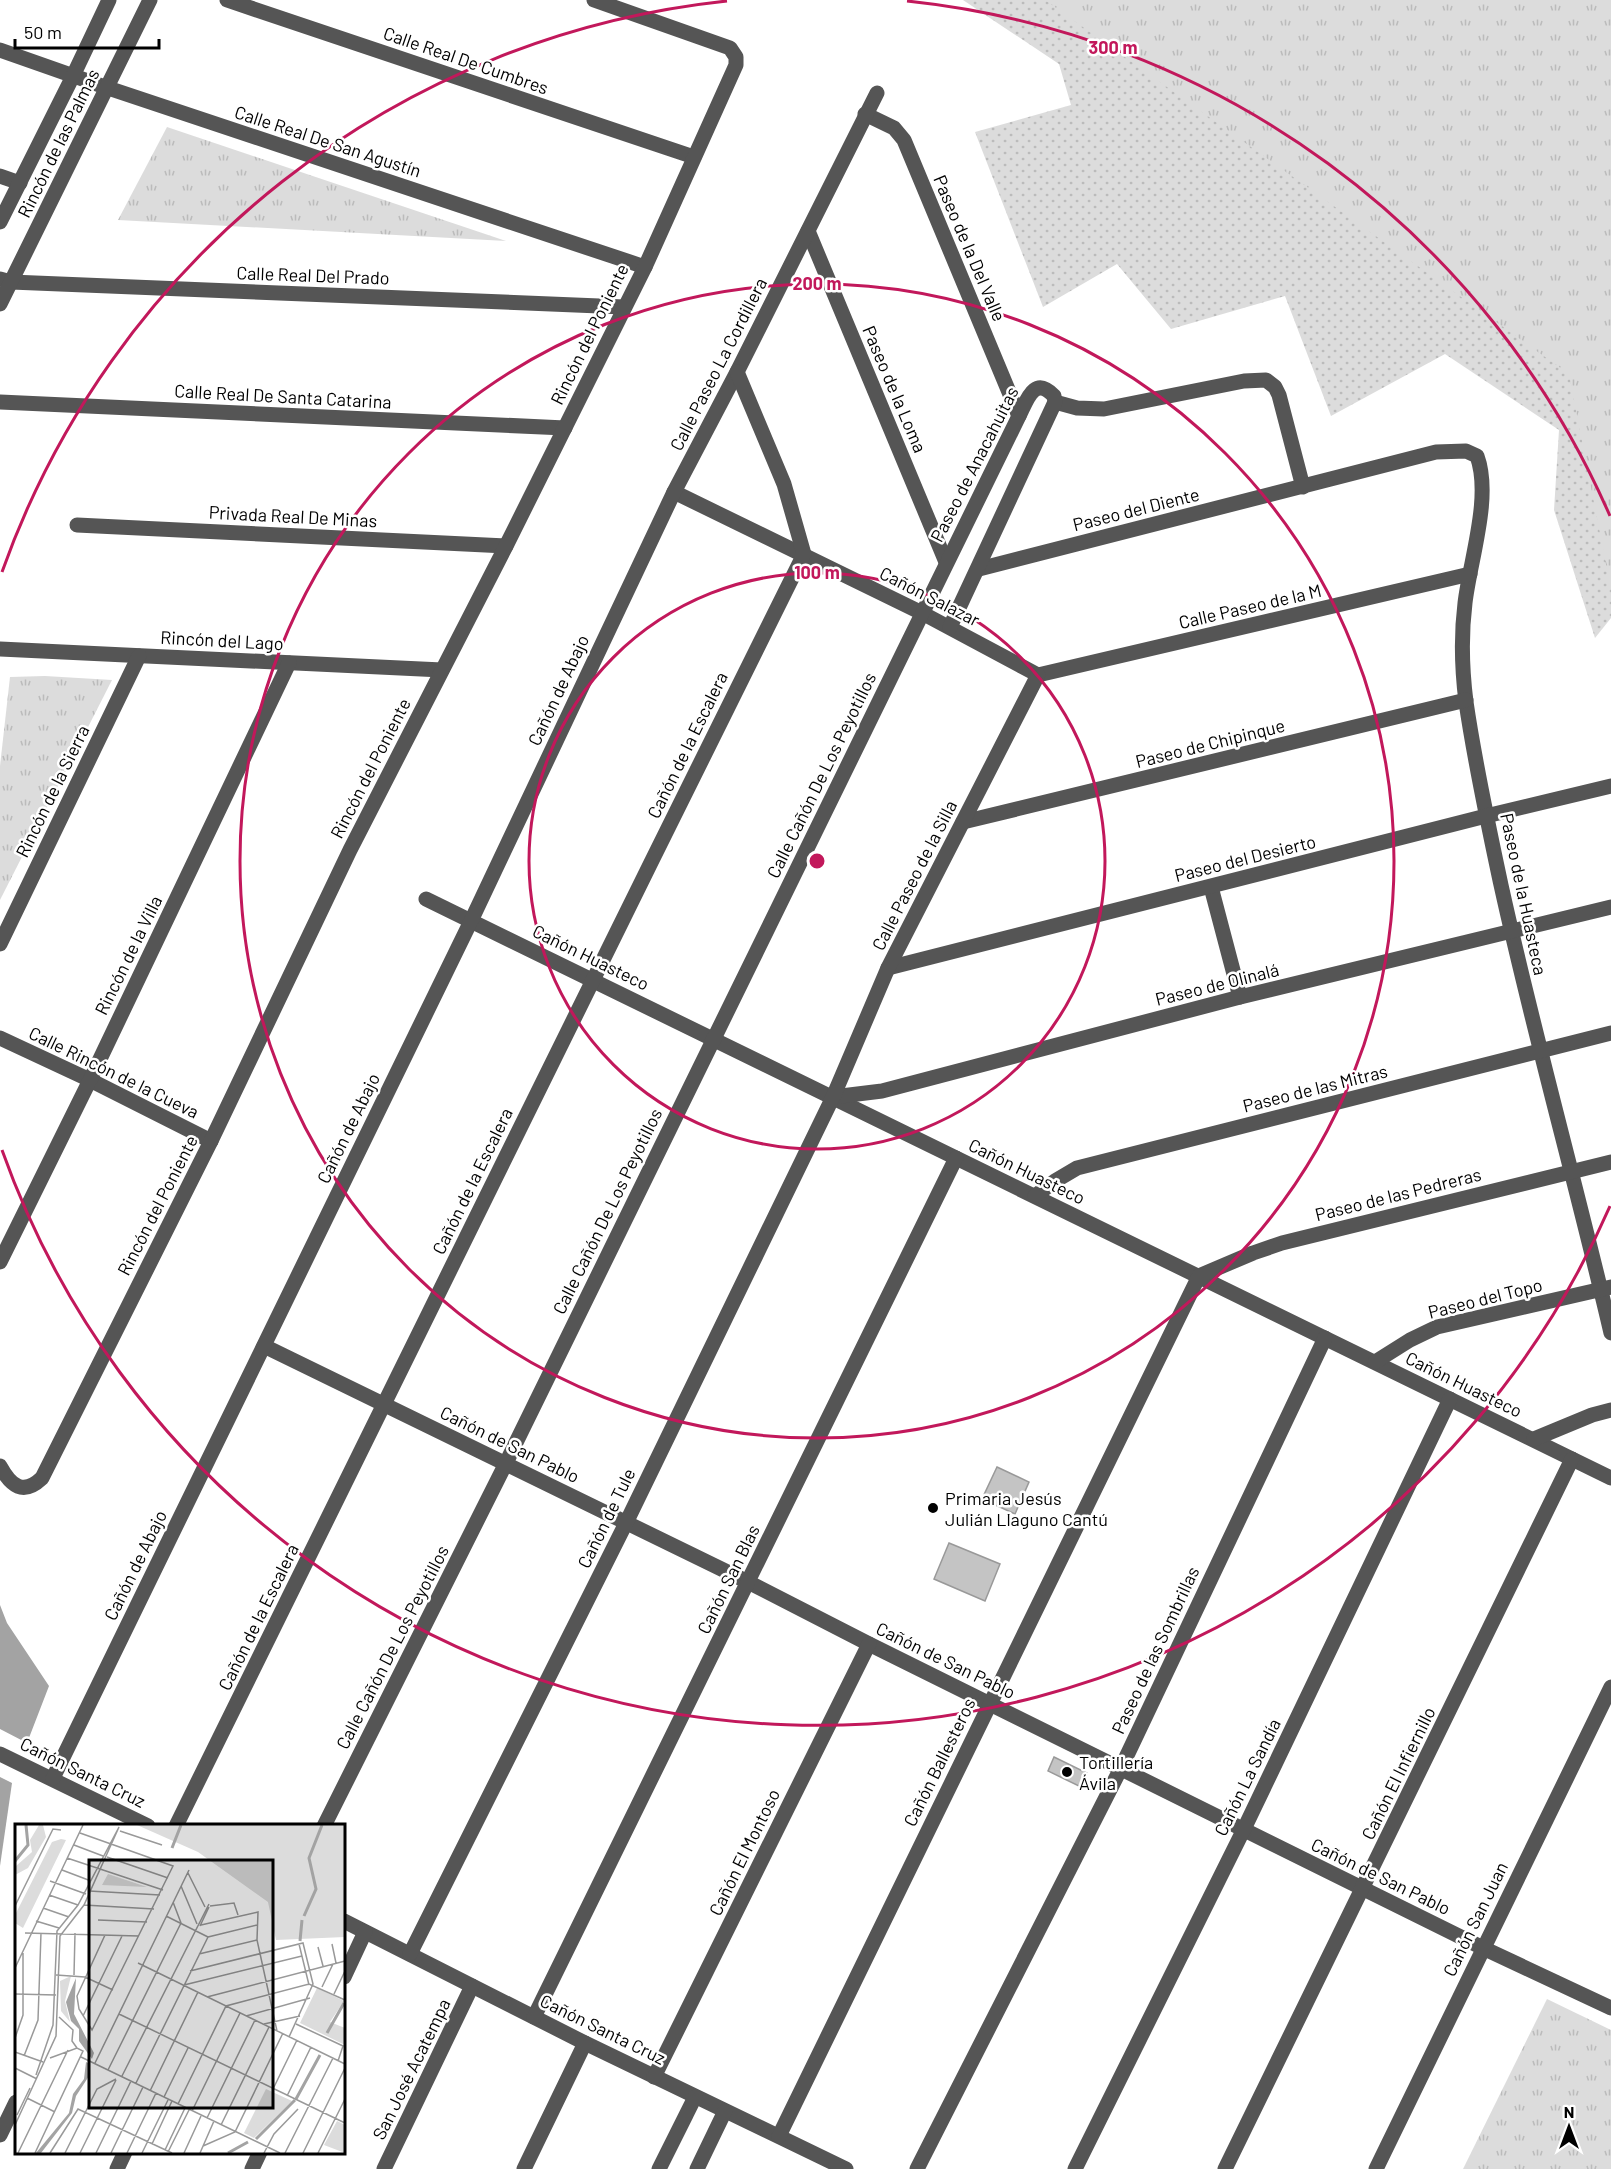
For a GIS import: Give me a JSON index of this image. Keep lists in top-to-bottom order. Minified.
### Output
{"streets":{"street":["Calle Real De Cumbres","Calle Real De San Agustín","Rincón de las Palmas","Paseo de la Del Valle","Calle Real Del Prado","Rincón del Poniente","Calle Paseo La Cordillera","Paseo de la Loma","Calle Real De Santa Catarina","Paseo de Anacahuitas","Paseo del Diente","Privada Real De Minas","Cañón Salazar","Calle Paseo de la M","Rincón del Lago","Cañón de Abajo","Paseo de Chipinque","Cañón de la Escalera","Calle Cañón De Los Peyotillos","Rincón de la Sierra","Paseo del Desierto","Calle Paseo de la Silla","Paseo de la Huasteca","Rincón de la Villa","Cañón Huasteco","Paseo de Olinalá","Calle Rincón de la Cueva","Paseo de las Mitras","Paseo de las Pedreras","Paseo del Topo","Cañón de San Pablo","Cañón de Tule","Cañón San Blas","Paseo de las Sombrillas","Cañón Ballesteros","Cañón Santa Cruz","Cañón El Infiernillo","Cañón La Sandía","Cañón El Montoso","Cañón San Juan","San José Acatempa"]},"crossings":[["Calle Real De Cumbres","Rincón del Poniente"],["Calle Real De San Agustín","Rincón de las Palmas"],["Calle Real De San Agustín","Rincón del Poniente"],["Rincón de las Palmas","Calle Real Del Prado"],["Paseo de la Del Valle","Calle Paseo La Cordillera"],["Paseo de la Del Valle","Paseo de Anacahuitas"],["Calle Real Del Prado","Rincón del Poniente"],["Rincón del Poniente","Calle Real De Santa Catarina"],["Rincón del Poniente","Privada Real De Minas"],["Rincón del Poniente","Rincón del Lago"],["Rincón del Poniente","Calle Rincón de la Cueva"],["Calle Paseo La Cordillera","Paseo de la Loma"],["Calle Paseo La Cordillera","Cañón Salazar"],["Calle Paseo La Cordillera","Cañón de Abajo"],["Paseo de la Loma","Paseo de Anacahuitas"],["Paseo de Anacahuitas","Cañón Salazar"],["Paseo de Anacahuitas","Calle Cañón De Los Peyotillos"],["Paseo del Diente","Paseo de la Huasteca"],["Cañón Salazar","Calle Paseo de la M"],["Cañón Salazar","Cañón de Abajo"],["Cañón Salazar","Cañón de la Escalera"],["Cañón Salazar","Calle Cañón De Los Peyotillos"],["Cañón Salazar","Calle Paseo de la Silla"],["Calle Paseo de la M","Calle Paseo de la Silla"],["Calle Paseo de la M","Paseo de la Huasteca"],["Rincón del Lago","Rincón de la Sierra"],["Rincón del Lago","Rincón de la Villa"],["Cañón de Abajo","Cañón Huasteco"],["Cañón de Abajo","Cañón de San Pablo"],["Cañón de Abajo","Cañón Santa Cruz"],["Paseo de Chipinque","Calle Paseo de la Silla"],["Paseo de Chipinque","Paseo de la Huasteca"],["Cañón de la Escalera","Cañón Huasteco"],["Cañón de la Escalera","Cañón de San Pablo"],["Calle Cañón De Los Peyotillos","Cañón Huasteco"],["Calle Cañón De Los Peyotillos","Cañón de San Pablo"],["Paseo del Desierto","Calle Paseo de la Silla"],["Paseo del Desierto","Paseo de la Huasteca"],["Calle Paseo de la Silla","Cañón Huasteco"],["Calle Paseo de la Silla","Paseo de Olinalá"],["Calle Paseo de la Silla","Cañón de Tule"],["Paseo de la Huasteca","Paseo de Olinalá"],["Paseo de la Huasteca","Paseo de las Mitras"],["Paseo de la Huasteca","Paseo de las Pedreras"],["Paseo de la Huasteca","Paseo del Topo"],["Rincón de la Villa","Calle Rincón de la Cueva"],["Cañón Huasteco","Paseo de Olinalá"],["Cañón Huasteco","Paseo de las Mitras"],["Cañón Huasteco","Paseo de las Pedreras"],["Cañón Huasteco","Paseo del Topo"],["Cañón Huasteco","Cañón de Tule"],["Cañón Huasteco","Cañón San Blas"],["Cañón Huasteco","Paseo de las Sombrillas"],["Cañón Huasteco","Cañón Ballesteros"],["Cañón Huasteco","Cañón El Infiernillo"],["Cañón Huasteco","Cañón La Sandía"],["Paseo de Olinalá","Cañón de Tule"],["Paseo de las Pedreras","Cañón Ballesteros"],["Cañón de San Pablo","Cañón de Tule"],["Cañón de San Pablo","Cañón San Blas"],["Cañón de San Pablo","Paseo de las Sombrillas"],["Cañón de San Pablo","Cañón Ballesteros"],["Cañón de San Pablo","Cañón El Infiernillo"],["Cañón de San Pablo","Cañón La Sandía"],["Cañón de San Pablo","Cañón El Montoso"],["Cañón de San Pablo","Cañón San Juan"],["Cañón de Tule","Cañón Santa Cruz"],["Cañón San Blas","Cañón Santa Cruz"],["Cañón Ballesteros","Cañón Santa Cruz"],["Cañón Santa Cruz","Cañón El Montoso"],["Cañón Santa Cruz","San José Acatempa"]],"places":["Primaria Jesús Julián Llaguno Cantú","Tortillería Ávila"],"scale_bar":"50 m","north":"top","rings":["300 m","200 m","100 m"]}
